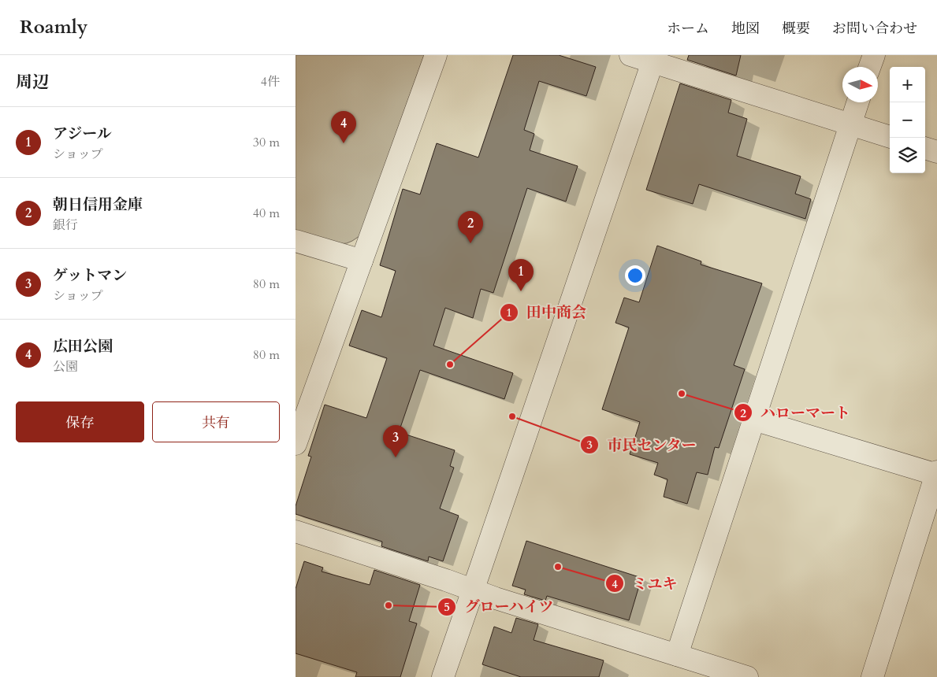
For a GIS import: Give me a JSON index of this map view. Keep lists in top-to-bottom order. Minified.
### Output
{"places":["田中商会","ハローマート","市民センター","ミユキ","グローハイツ"],"north":"right","page":{"header":"Roamly","nav":["ホーム","地図","概要","お問い合わせ"],"heading":["周辺","4件"],"map_buttons":["+","−"],"list":[{"mark":"1","name":"アジール","note":"ショップ","value":"30 m"},{"mark":"2","name":"朝日信用金庫","note":"銀行","value":"40 m"},{"mark":"3","name":"ゲットマン","note":"ショップ","value":"80 m"},{"mark":"4","name":"広田公園","note":"公園","value":"80 m"}],"pins":["4","2","1","3"],"buttons":["保存","共有"]}}
